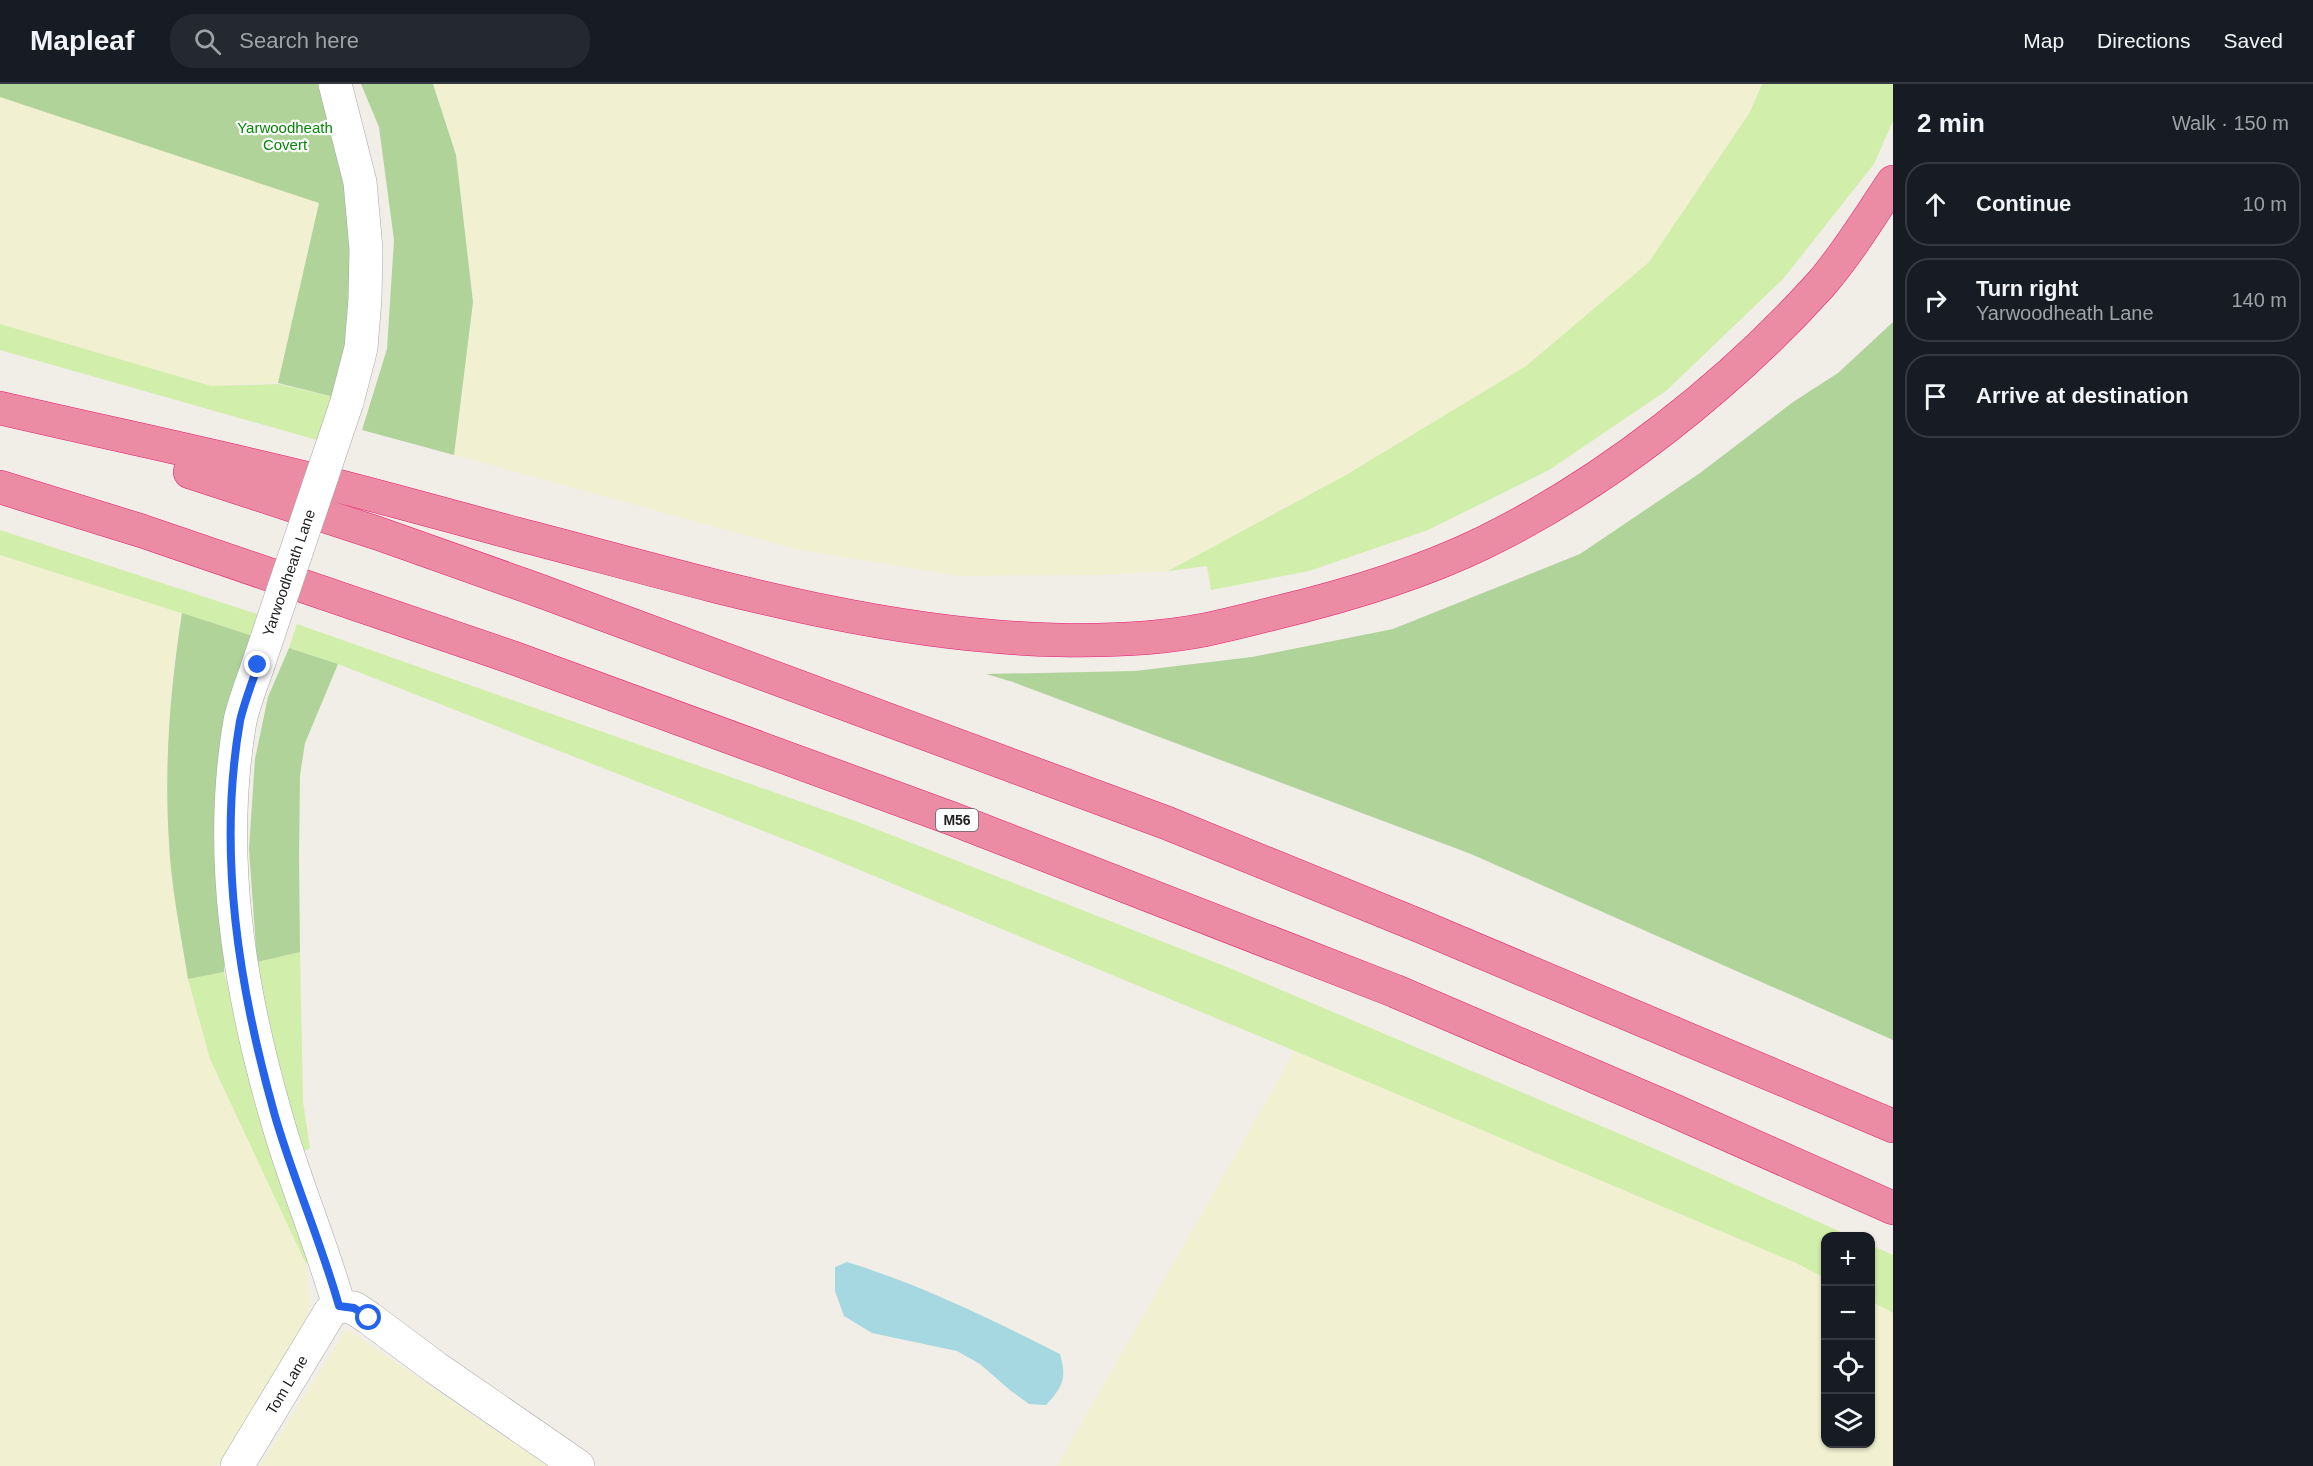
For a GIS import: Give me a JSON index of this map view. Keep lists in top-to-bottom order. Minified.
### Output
{"streets":{"highway":["M56"],"street":["Yarwoodheath Lane","Tom Lane"]},"crossings":[["Yarwoodheath Lane","Tom Lane"]],"parks":["Yarwoodheath Covert"],"page":{"header":"Mapleaf","search":"Search here","nav":["Map","Directions","Saved"],"heading":["2 min","Walk · 150 m"],"list":[["Continue","10 m"],["Turn right","Yarwoodheath Lane","140 m"],"Arrive at destination"],"map_buttons":["+","−"]}}
